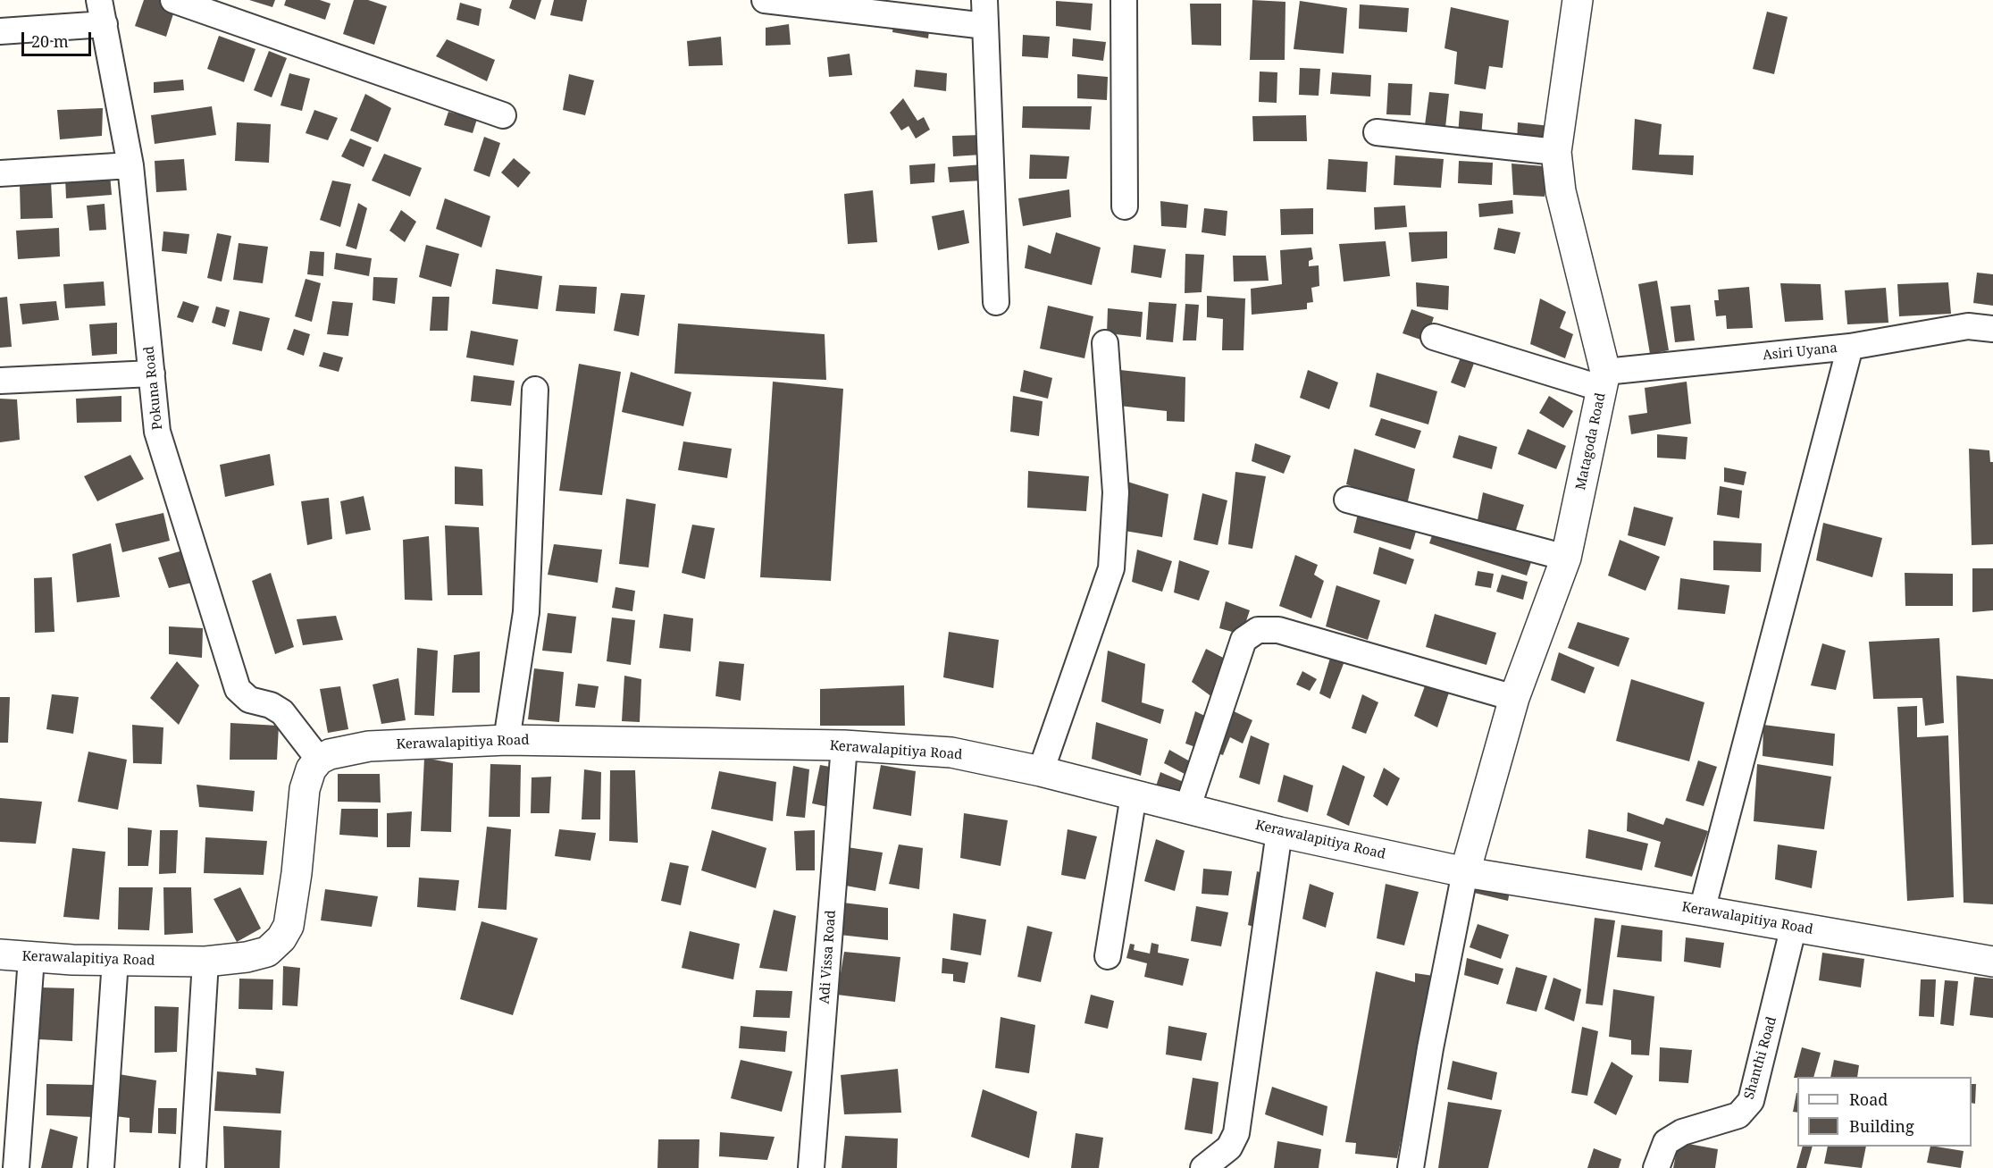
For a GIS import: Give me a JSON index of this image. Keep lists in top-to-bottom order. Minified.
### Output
{"streets":{"street":["Asiri Uyana","Pokuna Road","Matagoda Road","Kerawalapitiya Road","Adi Vissa Road","Shanthi Road"]},"crossings":[["Asiri Uyana","Matagoda Road"],["Pokuna Road","Kerawalapitiya Road"],["Matagoda Road","Kerawalapitiya Road"],["Kerawalapitiya Road","Adi Vissa Road"],["Kerawalapitiya Road","Shanthi Road"]],"legend":["Road","Building"],"scale_bar":"20 m"}
